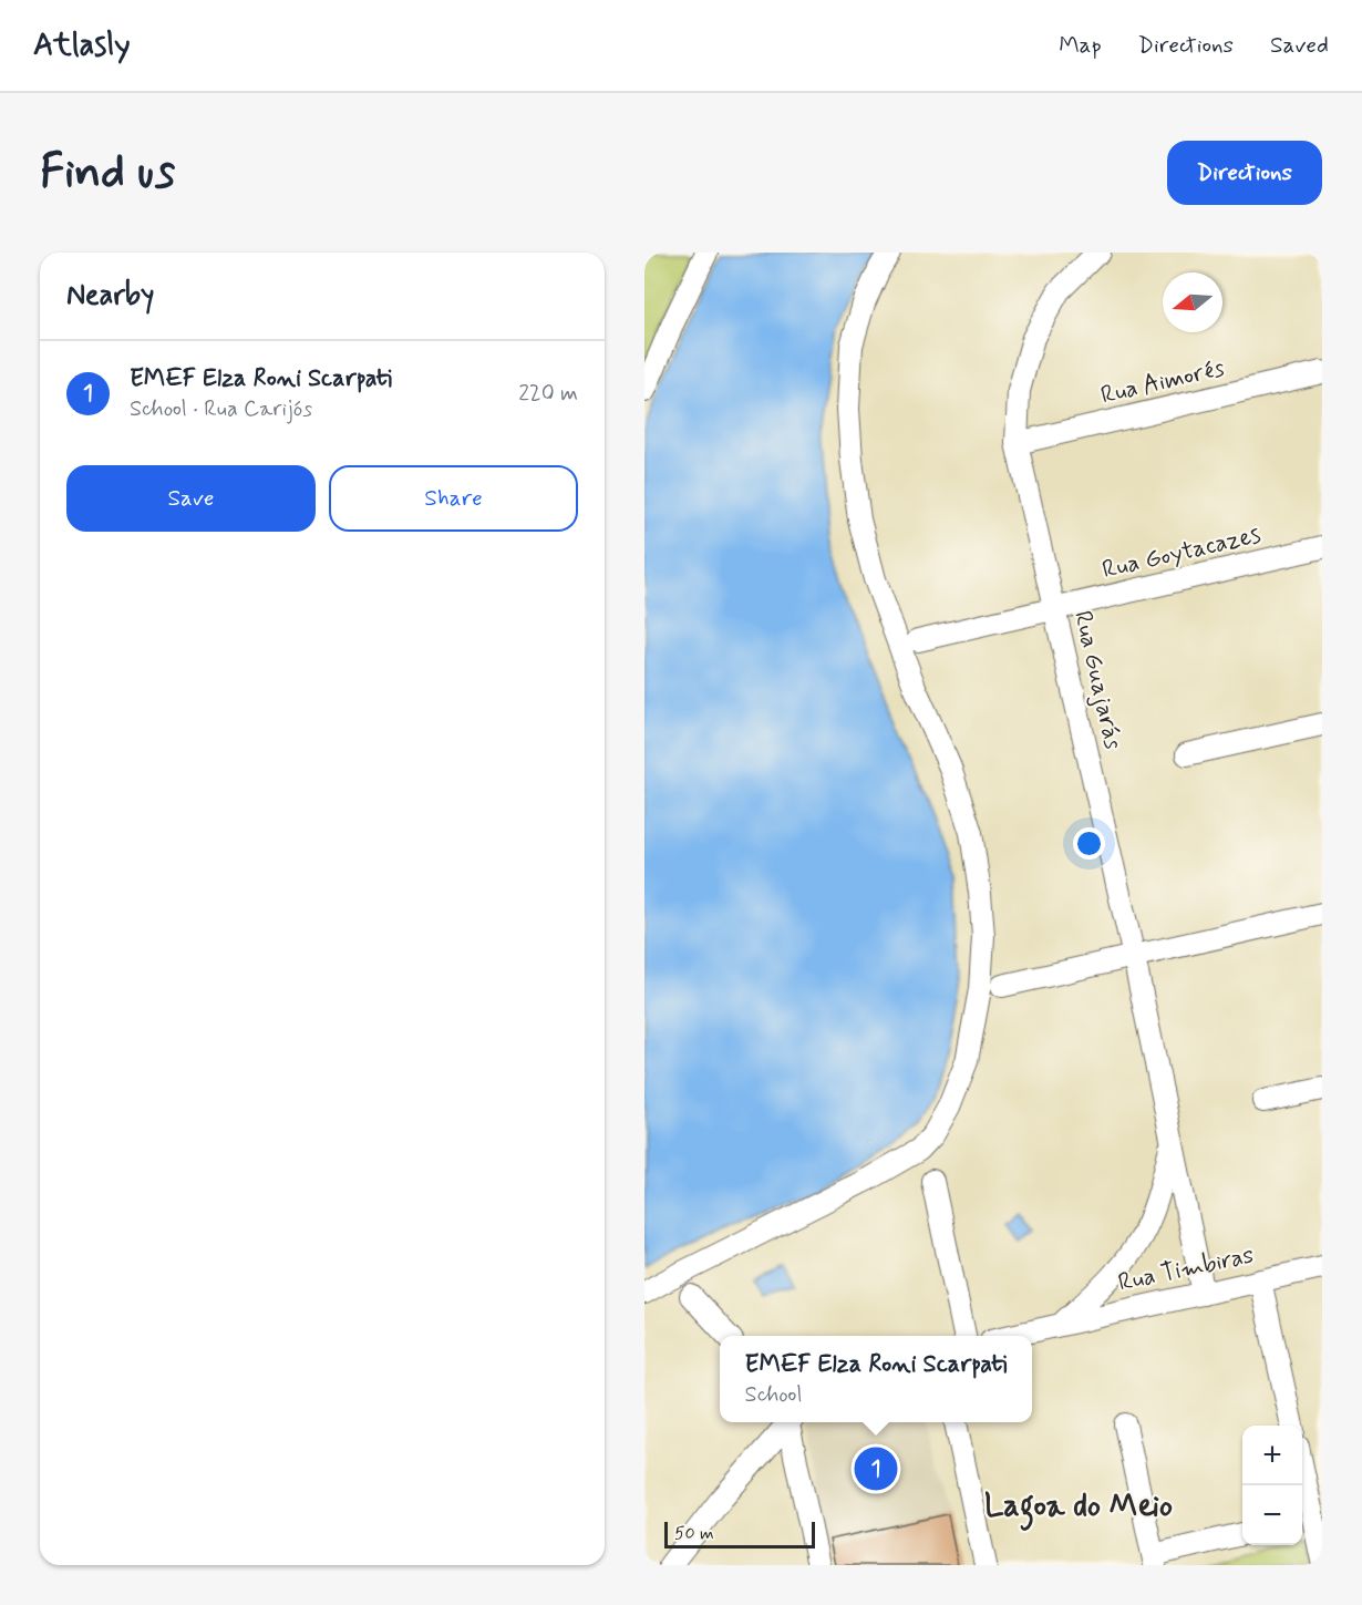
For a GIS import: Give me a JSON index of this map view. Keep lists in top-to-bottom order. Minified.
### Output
{"streets":{"street":["Rua Aimorés","Rua Goytacazes","Rua Guajarás","Rua Timbiras"]},"crossings":[["Rua Aimorés","Rua Guajarás"],["Rua Goytacazes","Rua Guajarás"],["Rua Guajarás","Rua Timbiras"]],"districts":["Lagoa do Meio"],"scale_bar":"50 m","north":"left","page":{"header":"Atlasly","nav":["Map","Directions","Saved"],"buttons":["Directions",["Save","Share"]],"title":"Find us","heading":"Nearby","list":[{"mark":"1","name":"EMEF Elza Roni Scarpati","note":"School · Rua Carijós","value":"220 m"}],"popup":["EMEF Elza Roni Scarpati","School"],"map_buttons":["+","−"],"pins":"1","scale":"50 m"}}
